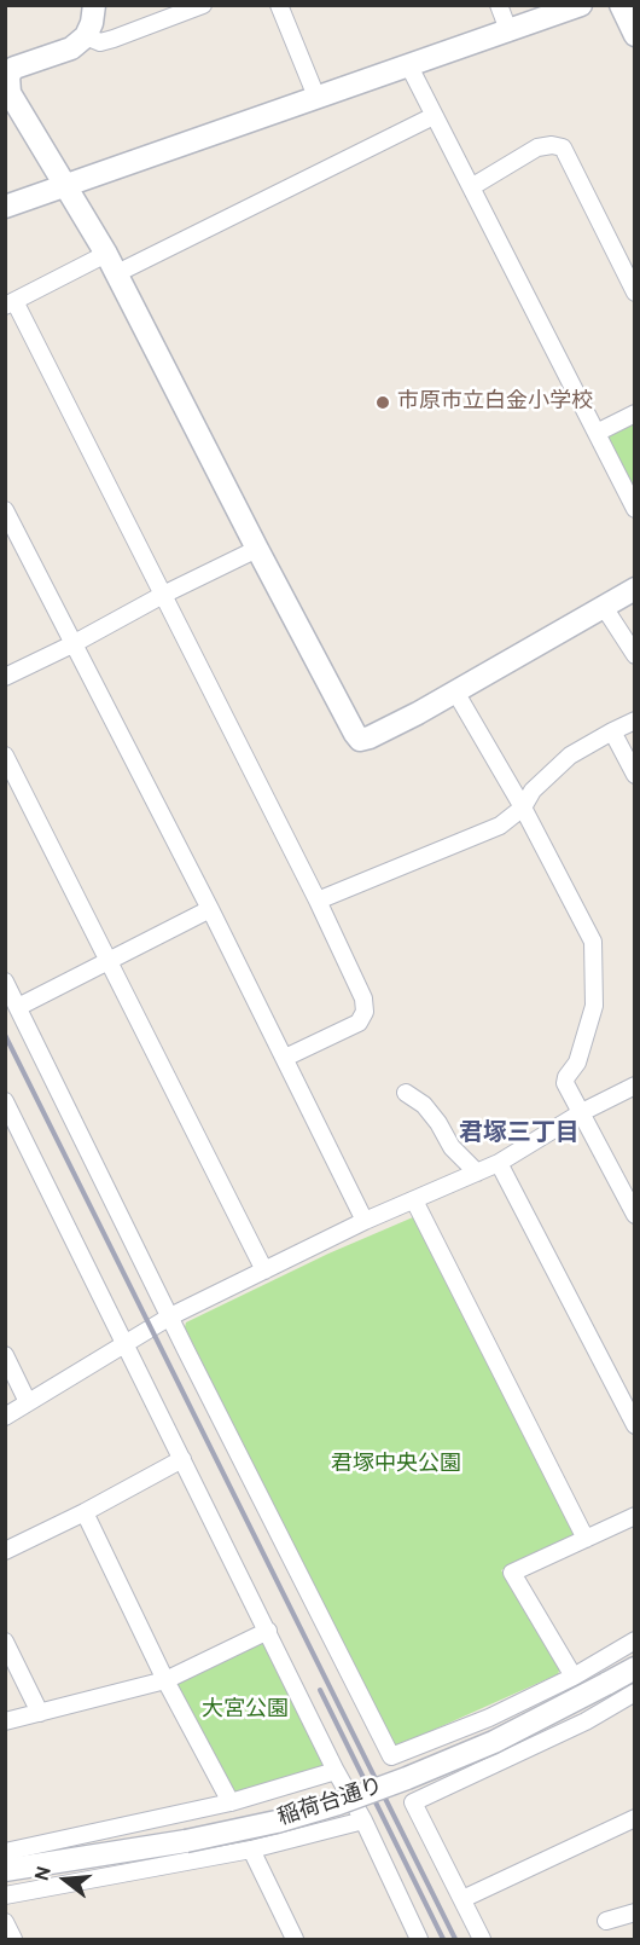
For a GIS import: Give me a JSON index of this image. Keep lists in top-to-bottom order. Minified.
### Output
{"streets":{"street":["稲荷台通り"]},"districts":["君塚三丁目"],"parks":["君塚中央公園","大宮公園"],"places":["市原市立白金小学校"],"north":"left"}
